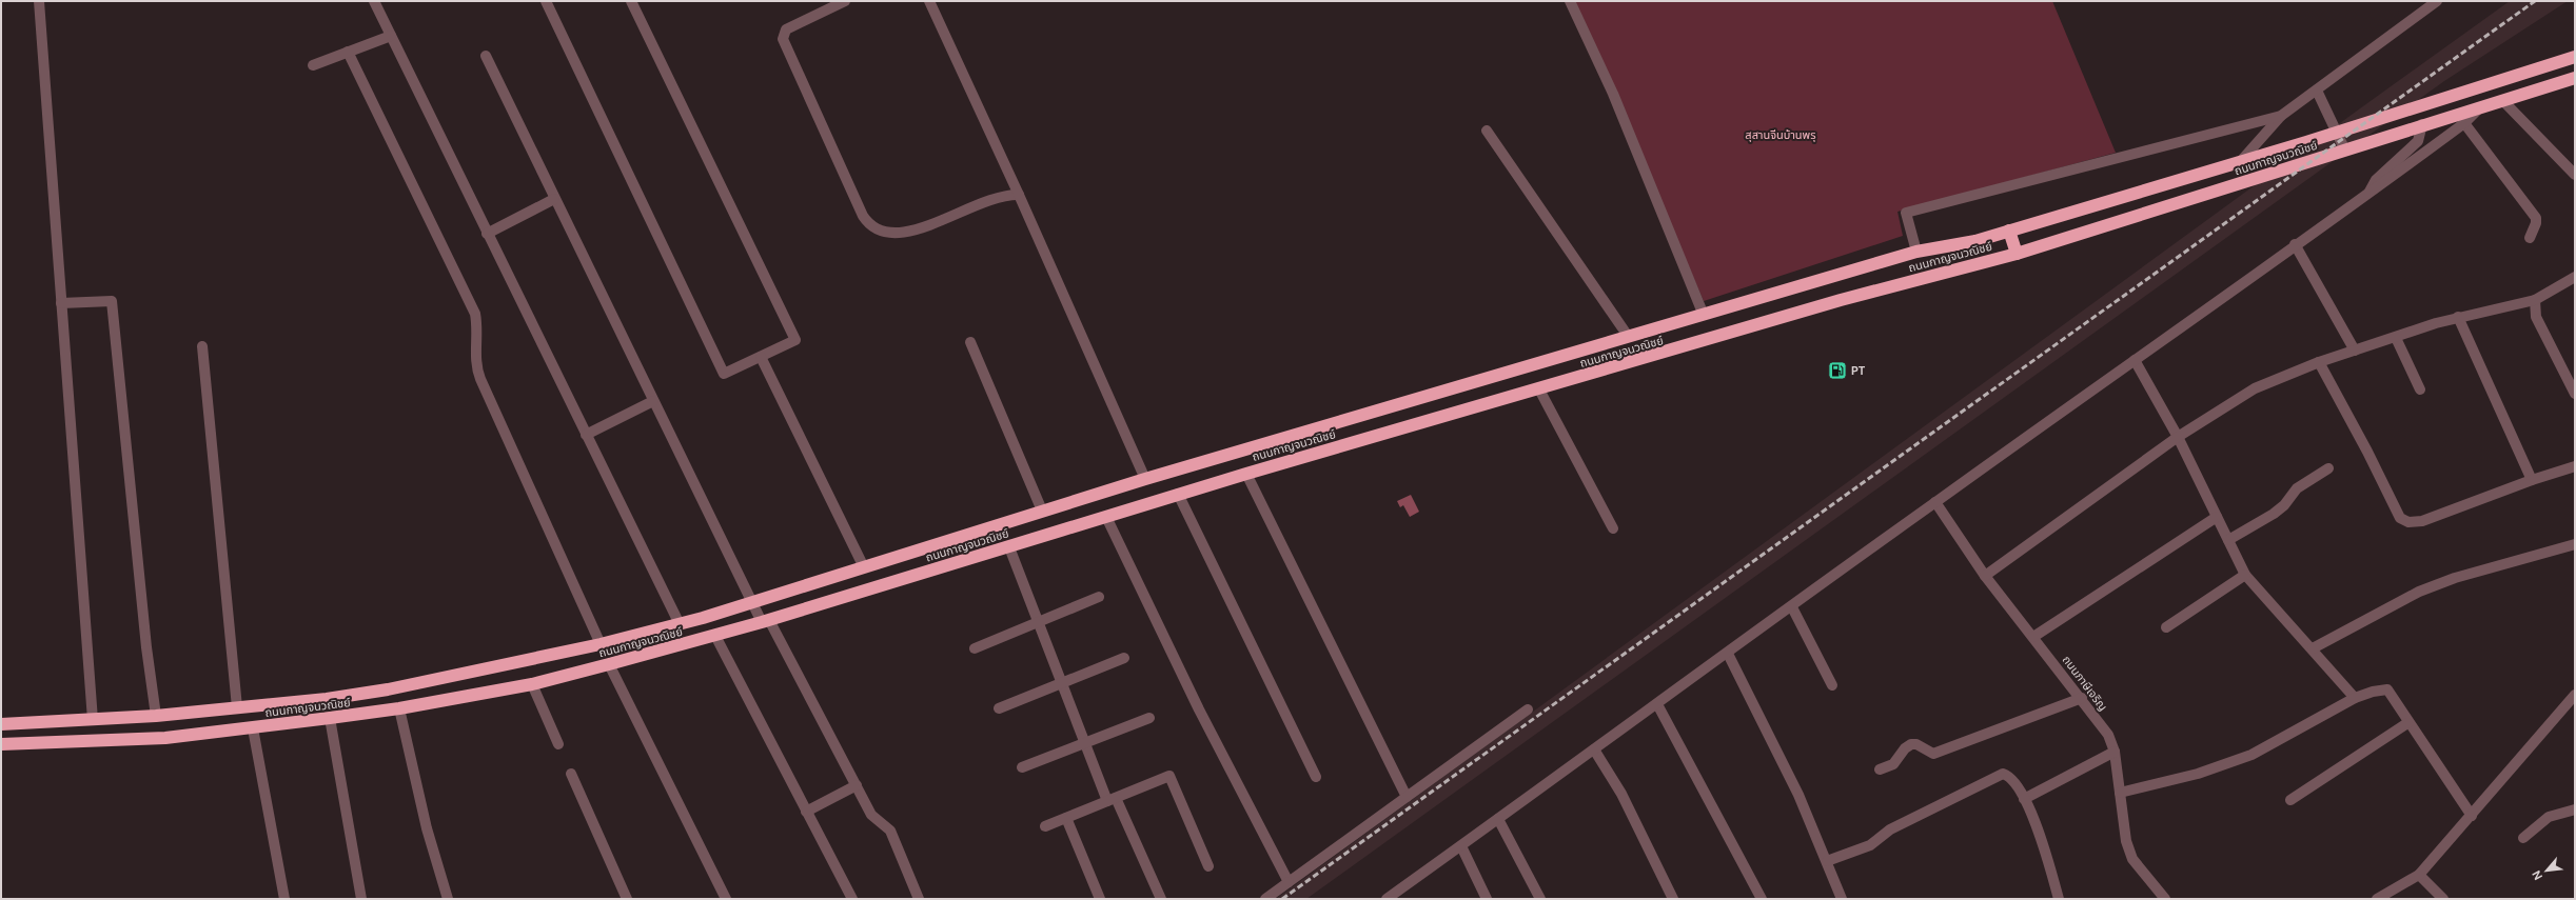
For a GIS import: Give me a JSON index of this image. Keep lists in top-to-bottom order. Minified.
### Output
{"streets":{"highway":["ถนนกาญจนวณิชย์"],"street":["ถนนภาษีเจริญ"]},"parks":["สุสานจีนบ้านพรุ"],"places":{"fuel station":["PT"]},"north":"bottom left"}
